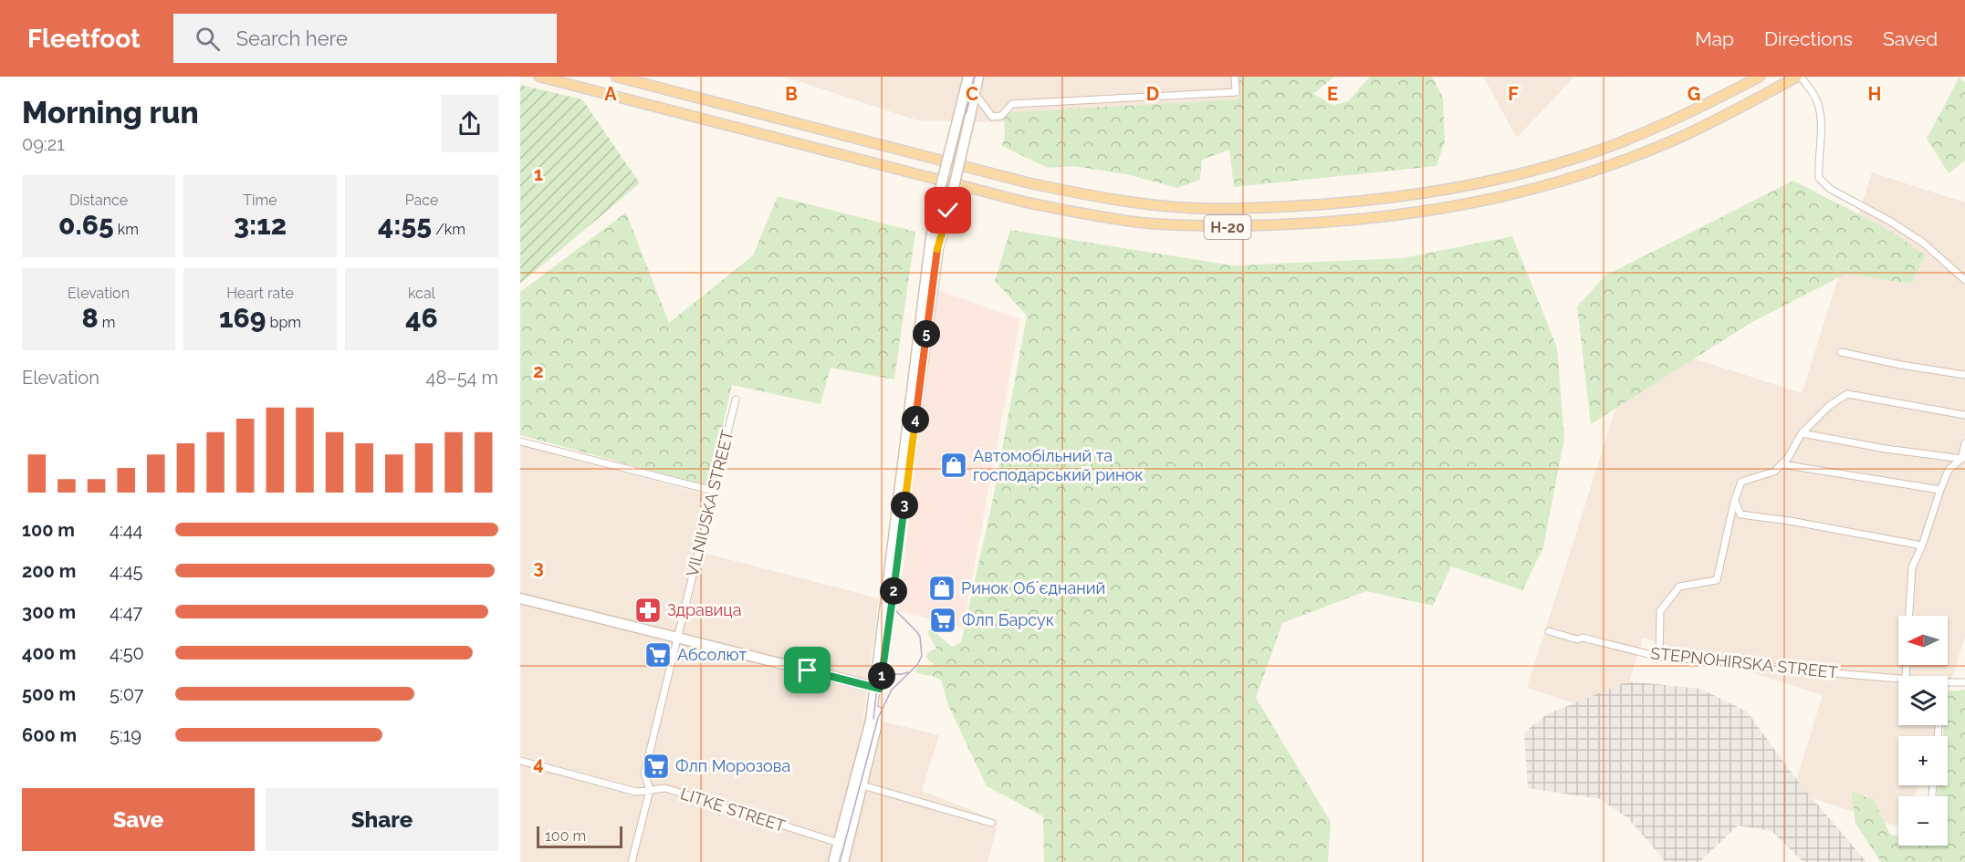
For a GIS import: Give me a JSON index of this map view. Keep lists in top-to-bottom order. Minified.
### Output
{"streets":{"main road":["Н-20"],"street":["VILNIUSKA STREET","STEPNOHIRSKA STREET","LITKE STREET"]},"crossings":[["VILNIUSKA STREET","LITKE STREET"]],"places":{"shop":["Автомобільний та господарський ринок","Ринок Обʼєднаний"],"pharmacy":["Здравица"],"supermarket":["Флп Барсук","Абсолют","Флп Морозова"]},"scale_bar":"100 m","north":"left","page":{"header":"Fleetfoot","search":"Search here","nav":["Map","Directions","Saved"],"heading":["Morning run","09:21"],"stats":[["Distance","0.65 km"],["Time","3:12"],["Pace","4:55 /km"],["Elevation","8 m"],["Heart rate","169 bpm"],["kcal","46"]],"pins":["5","4","3","2","1"],"chart":["Elevation","48–54 m"],"list":[{"name":"100 m","note":"4:44"},{"name":"200 m","note":"4:45"},{"name":"300 m","note":"4:47"},{"name":"400 m","note":"4:50"},{"name":"500 m","note":"5:07"},{"name":"600 m","note":"5:19"}],"map_buttons":["+","−"],"buttons":["Save","Share"],"scale":"100 m"},"grid":{"columns":["A","B","C","D","E","F","G","H"],"rows":["1","2","3","4"]}}
